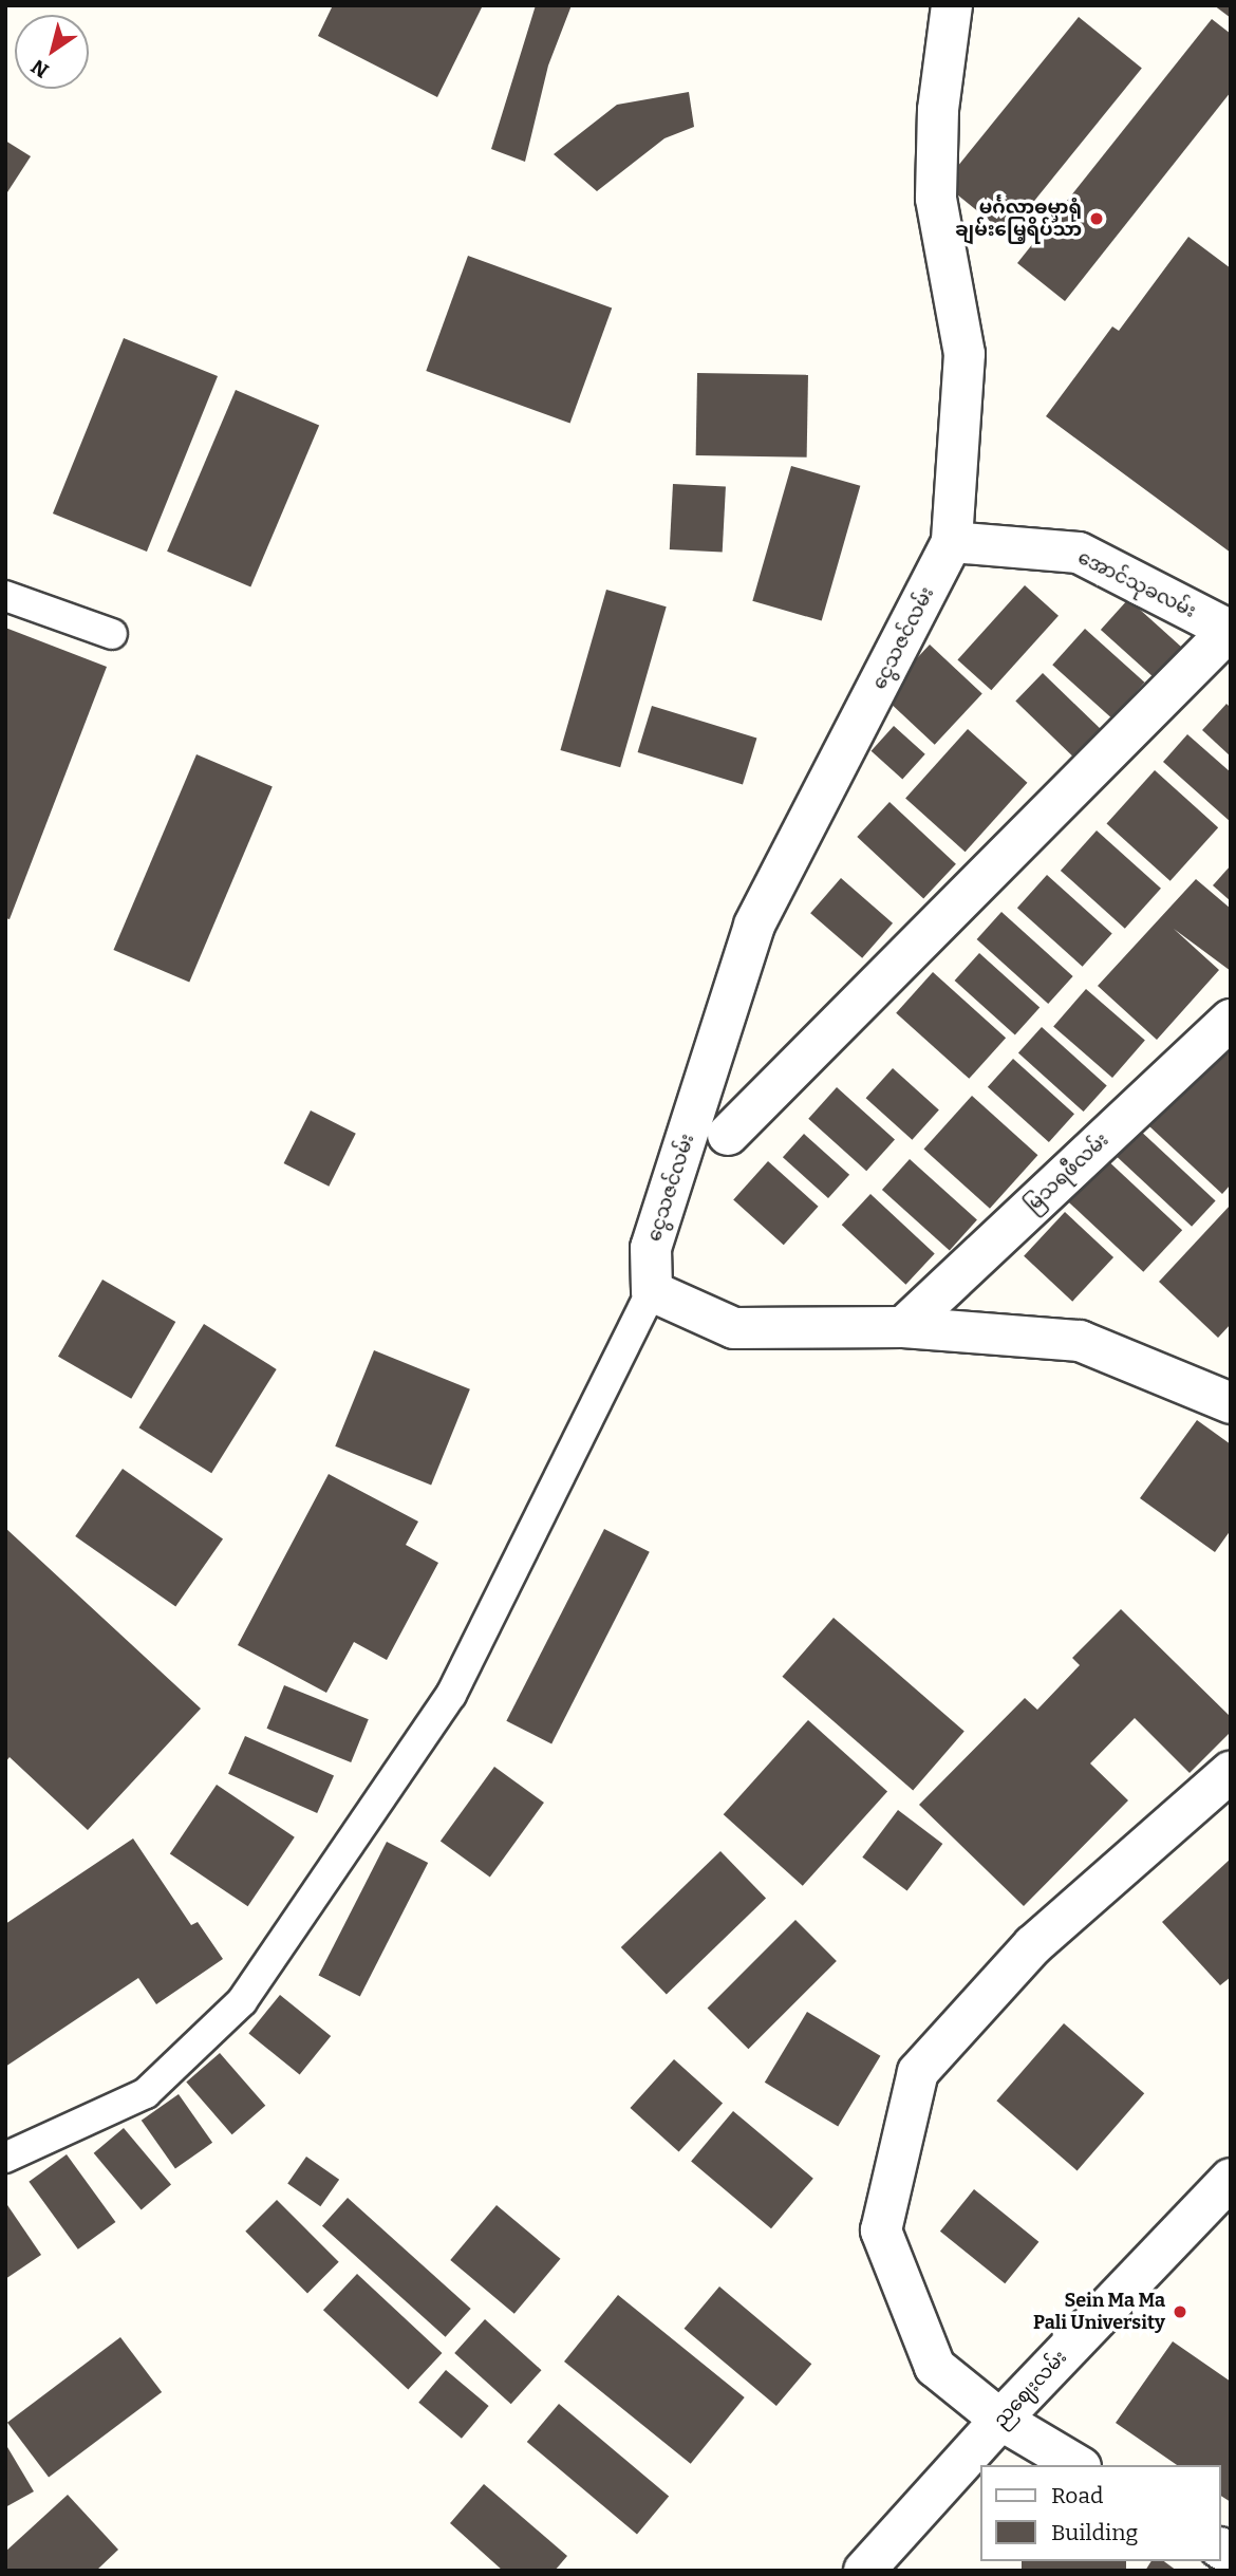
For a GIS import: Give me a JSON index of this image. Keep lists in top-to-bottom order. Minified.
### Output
{"streets":{"street":["အောင်သုခလမ်း","ငွေသဇင်လမ်း","မြသရဖီလမ်း","ညဈေးလမ်း"]},"crossings":[["အောင်သုခလမ်း","ငွေသဇင်လမ်း"]],"places":["မင်္ဂလာဓမ္မာရုံ ချမ်းမြေ့ရိပ်သာ","Sein Ma Ma Pali University"],"legend":["Road","Building"],"north":"bottom left"}
